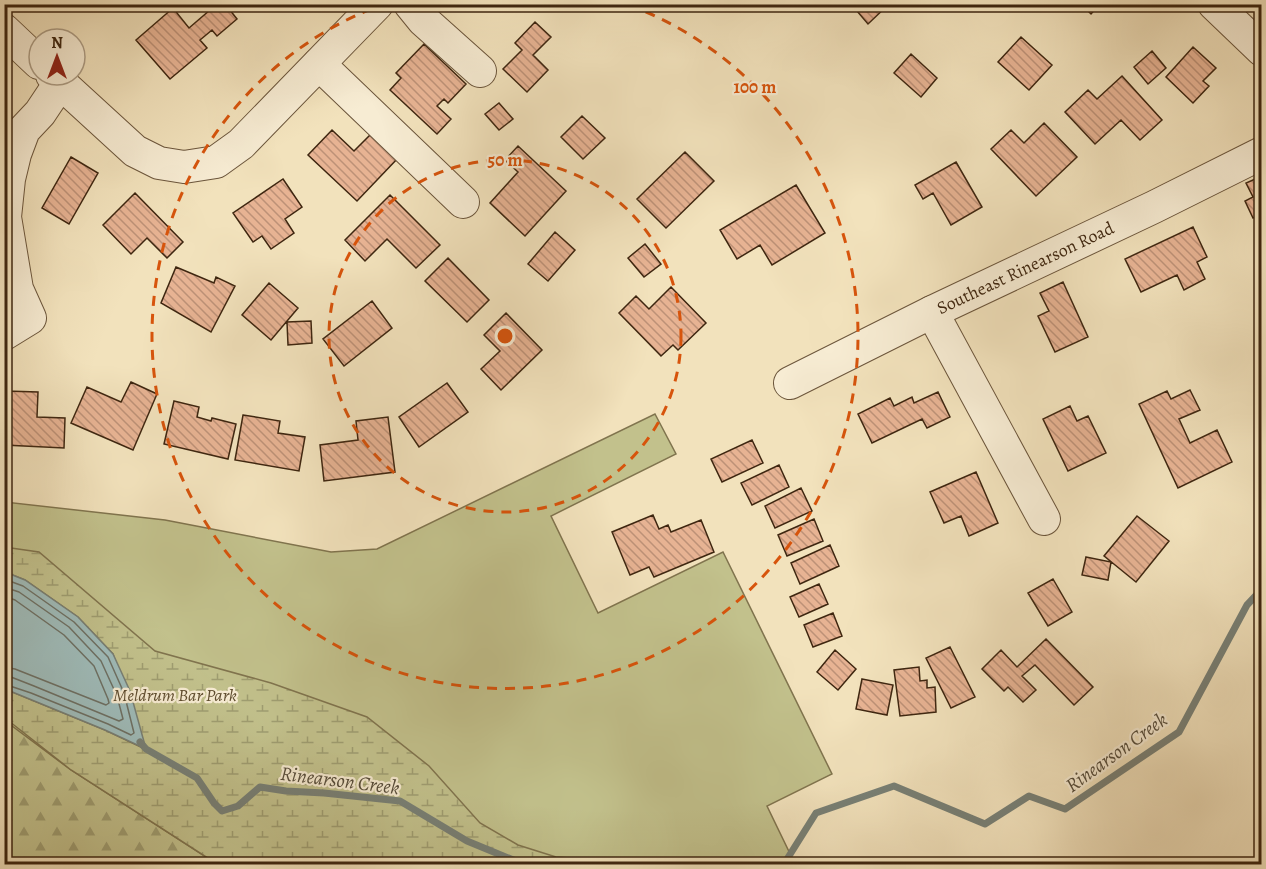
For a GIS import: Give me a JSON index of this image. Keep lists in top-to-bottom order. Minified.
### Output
{"streets":{"street":["Southeast Rinearson Road"]},"water":["Rinearson Creek"],"parks":["Meldrum Bar Park"],"north":"top","rings":["100 m","50 m"]}
